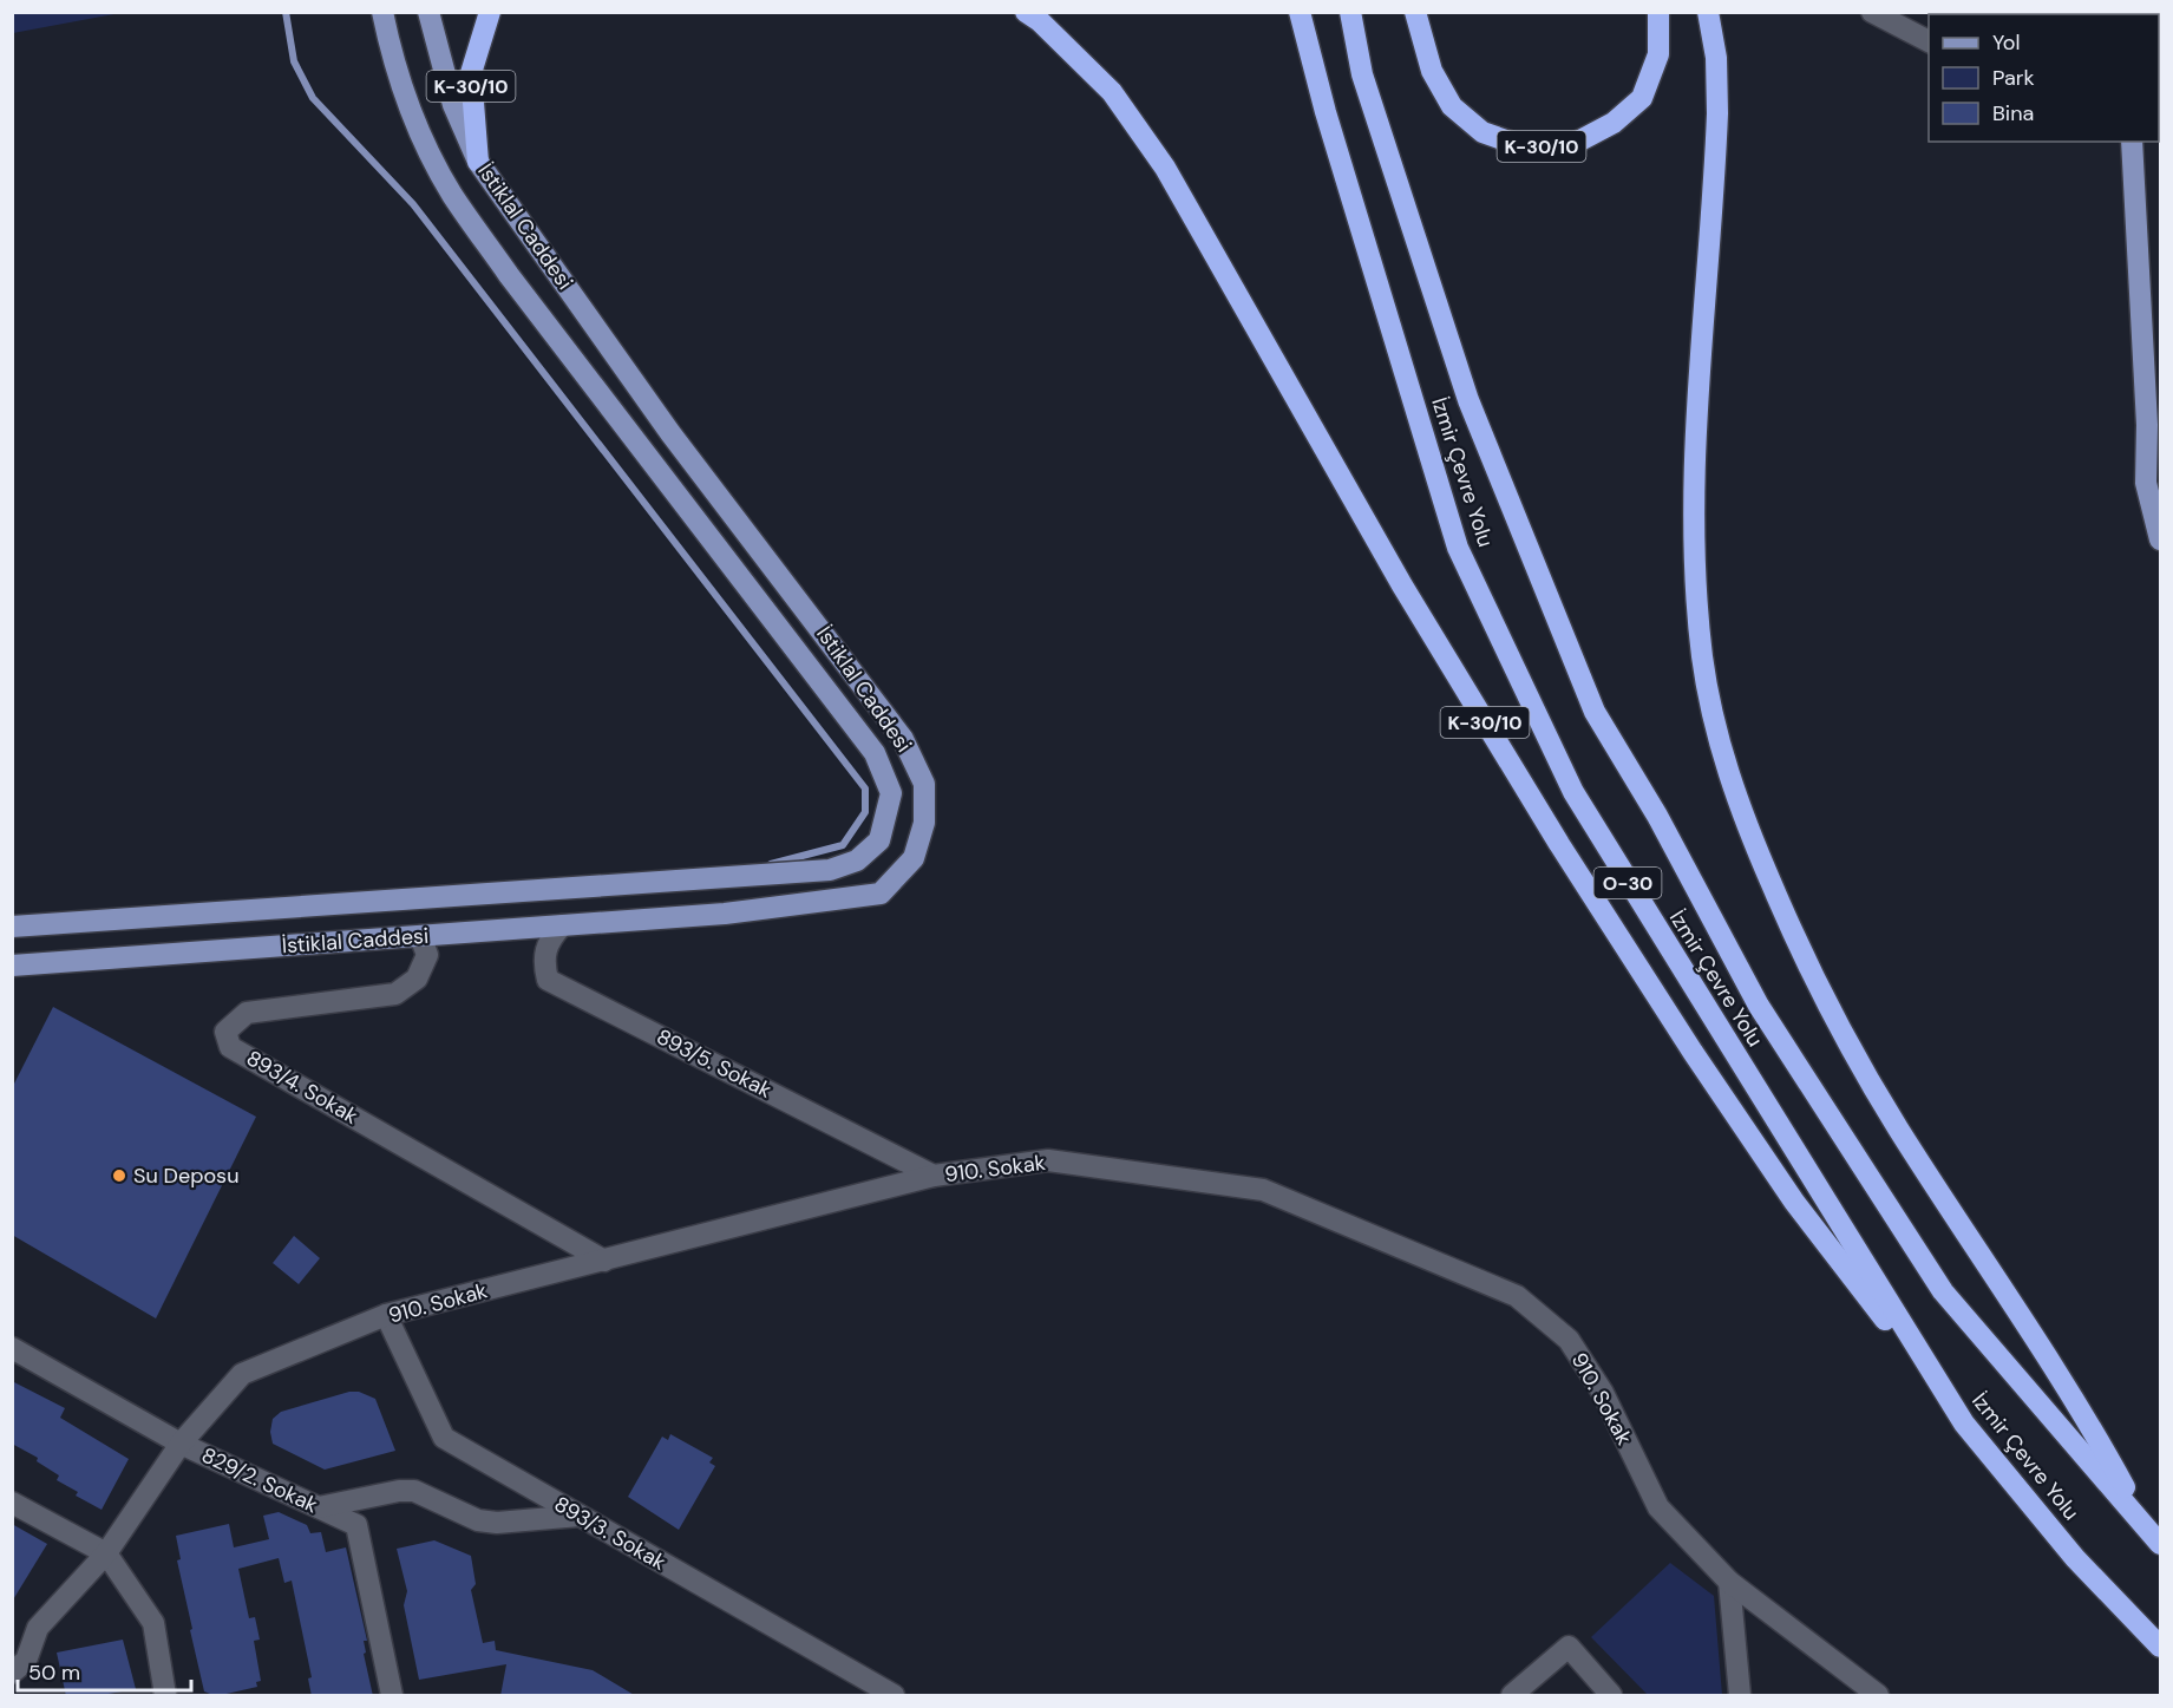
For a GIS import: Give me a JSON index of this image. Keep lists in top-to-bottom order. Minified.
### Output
{"streets":{"highway":["K-30/10","İzmir Çevre Yolu","O-30"],"main road":["İstiklal Caddesi"],"street":["893/5. Sokak","893/4. Sokak","910. Sokak","829/2. Sokak","893/3. Sokak"]},"crossings":[["K-30/10","İstiklal Caddesi"],["K-30/10","İzmir Çevre Yolu"],["İstiklal Caddesi","893/5. Sokak"],["İstiklal Caddesi","893/4. Sokak"],["893/5. Sokak","910. Sokak"],["893/4. Sokak","910. Sokak"],["910. Sokak","829/2. Sokak"],["910. Sokak","893/3. Sokak"]],"places":["Su Deposu"],"legend":["Yol","Park","Bina"],"scale_bar":"50 m"}
